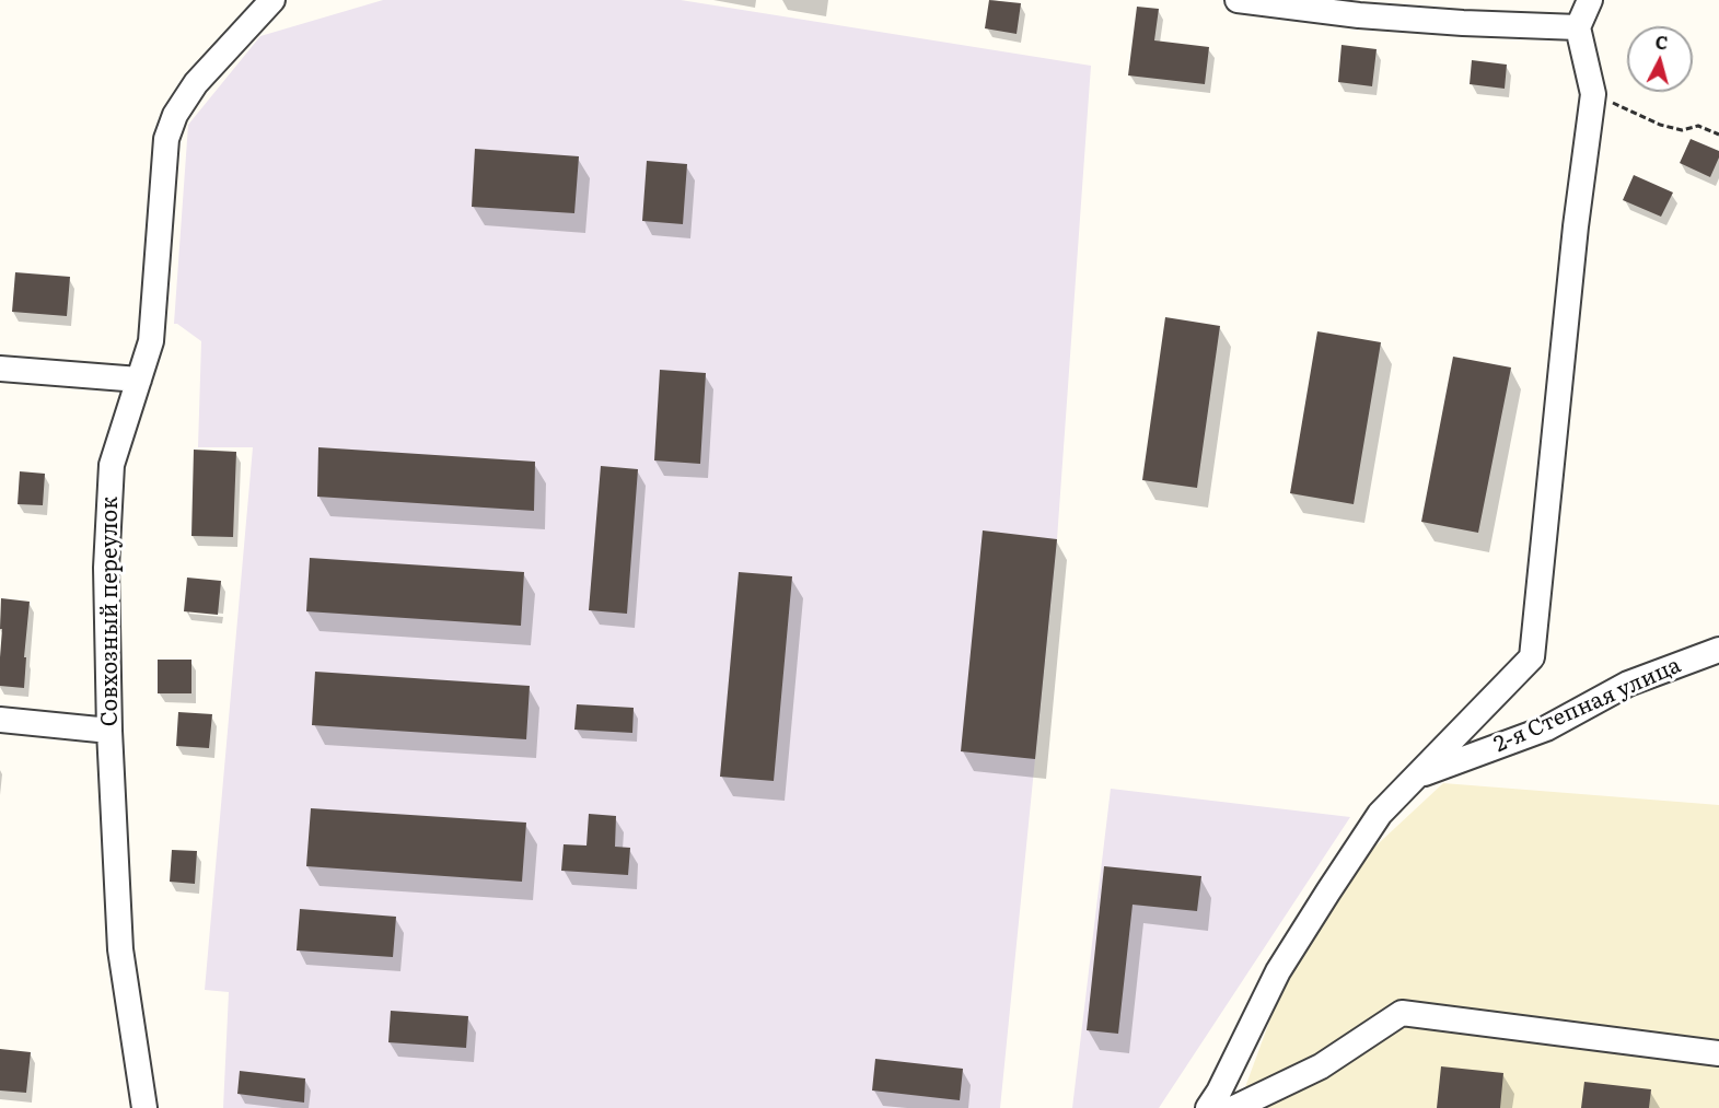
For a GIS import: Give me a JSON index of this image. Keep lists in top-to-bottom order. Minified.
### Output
{"streets":{"street":["Совхозный переулок","2-я Степная улица"]},"north":"top"}
